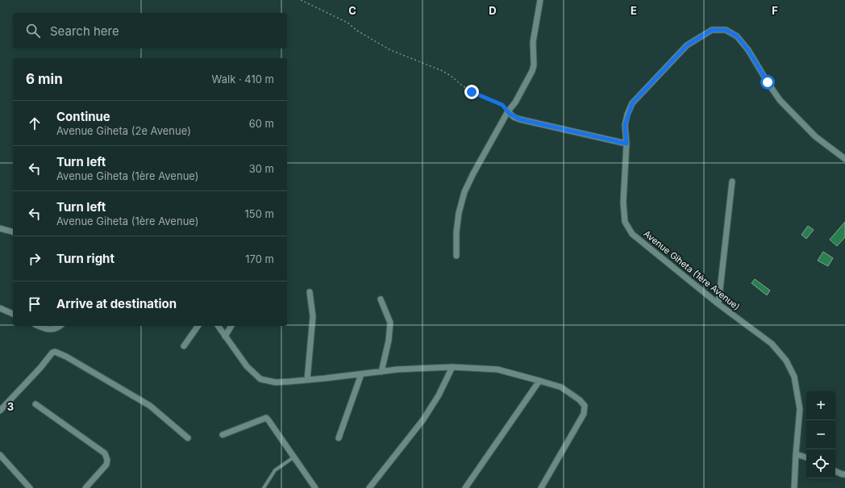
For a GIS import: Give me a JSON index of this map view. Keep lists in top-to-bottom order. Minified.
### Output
{"streets":{"street":["Avenue Giheta (1ère Avenue)"]},"page":{"search":"Search here","heading":["6 min","Walk · 410 m"],"list":[["Continue","Avenue Giheta (2e Avenue)","60 m"],["Turn left","Avenue Giheta (1ère Avenue)","30 m"],["Turn left","Avenue Giheta (1ère Avenue)","150 m"],["Turn right","170 m"],"Arrive at destination"],"map_buttons":["+","−"]},"grid":{"columns":["C","D","E","F"],"rows":["3"]}}
